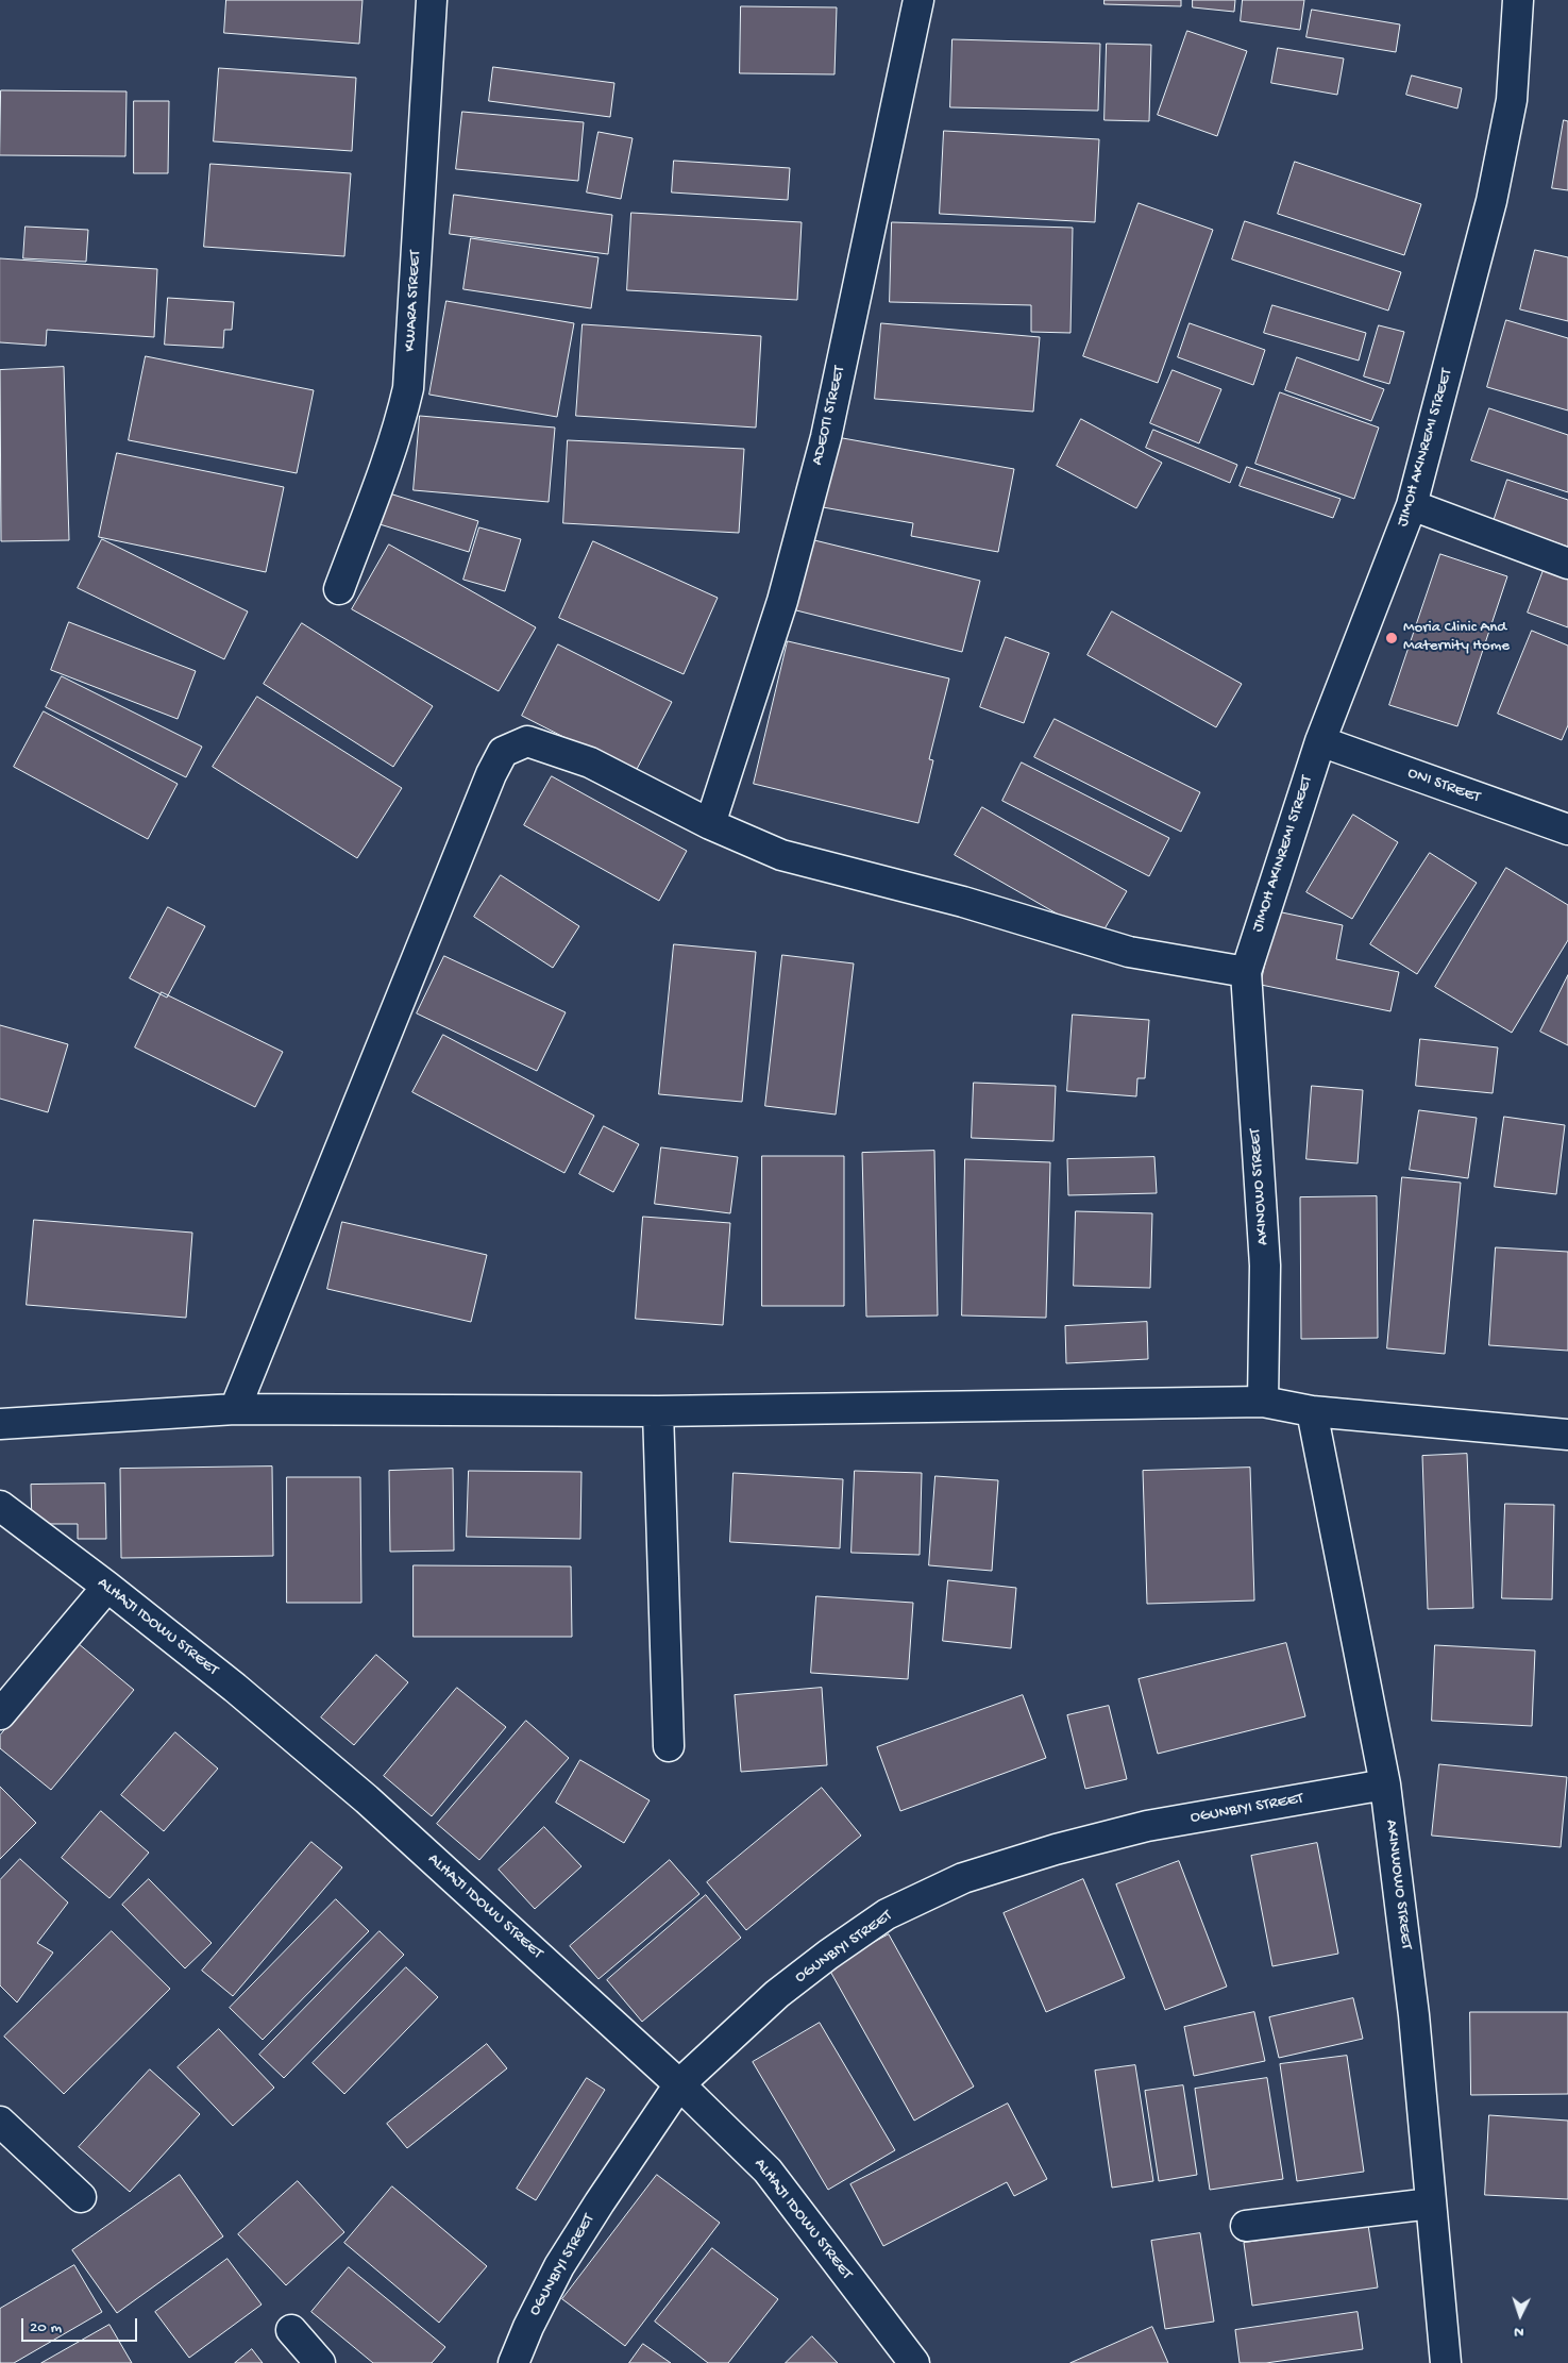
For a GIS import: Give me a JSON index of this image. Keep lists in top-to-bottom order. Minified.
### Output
{"streets":{"street":["KWARA STREET","ADEOTI STREET","JIMOH AKINREMI STREET","ONI STREET","AKINOWO STREET","ALHAJI IDOWU STREET","OGUNBIYI STREET","AKINWOWO STREET"]},"crossings":[["JIMOH AKINREMI STREET","ONI STREET"],["JIMOH AKINREMI STREET","AKINOWO STREET"],["ALHAJI IDOWU STREET","OGUNBIYI STREET"],["OGUNBIYI STREET","AKINWOWO STREET"]],"places":["Moria Clinic And Maternity Home"],"scale_bar":"20 m","north":"bottom"}
